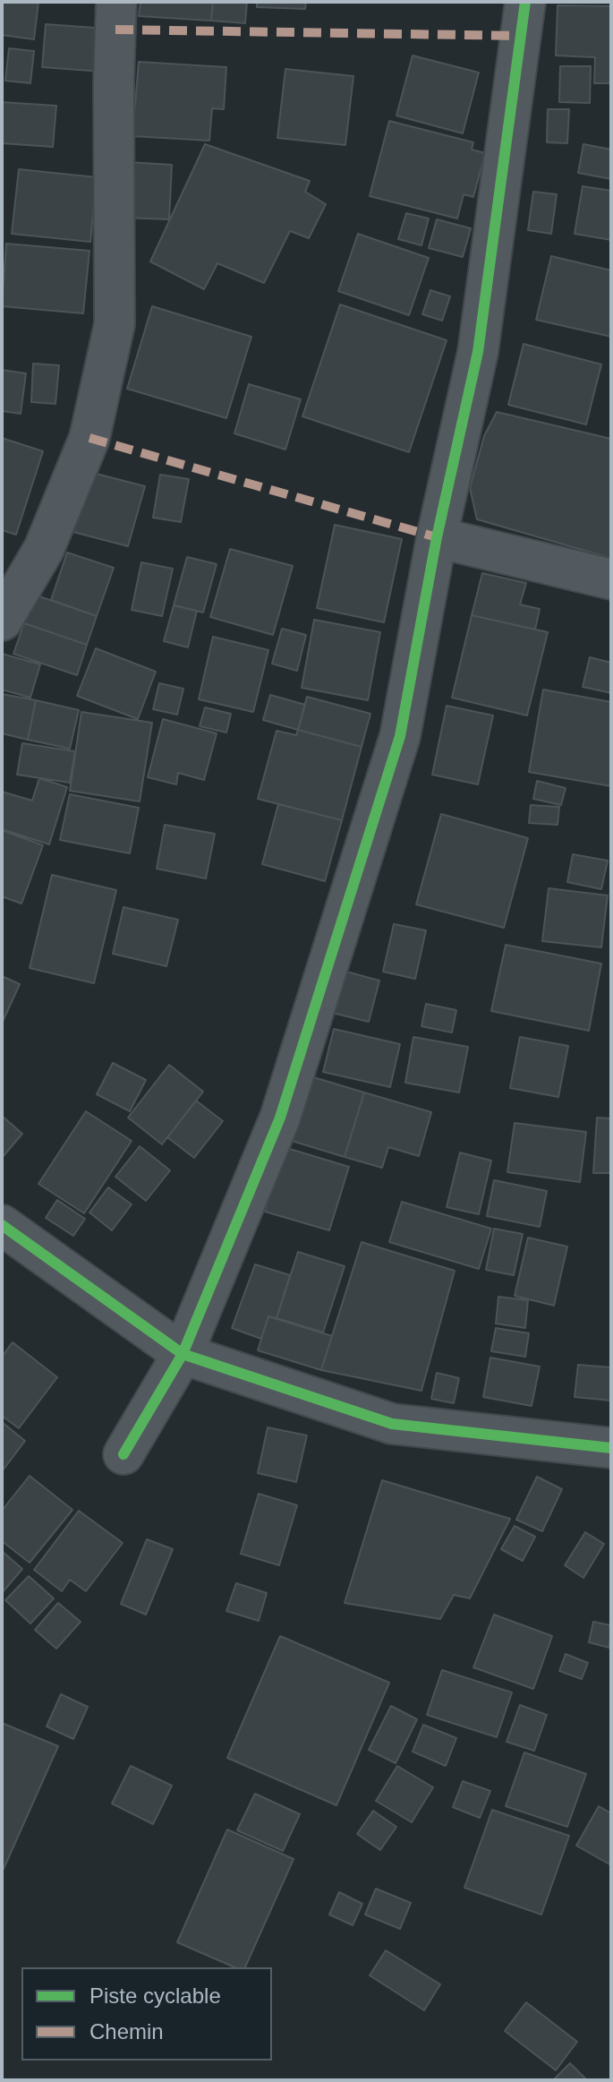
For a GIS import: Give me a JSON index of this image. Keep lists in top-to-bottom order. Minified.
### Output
{"legend":["Piste cyclable","Chemin"]}
